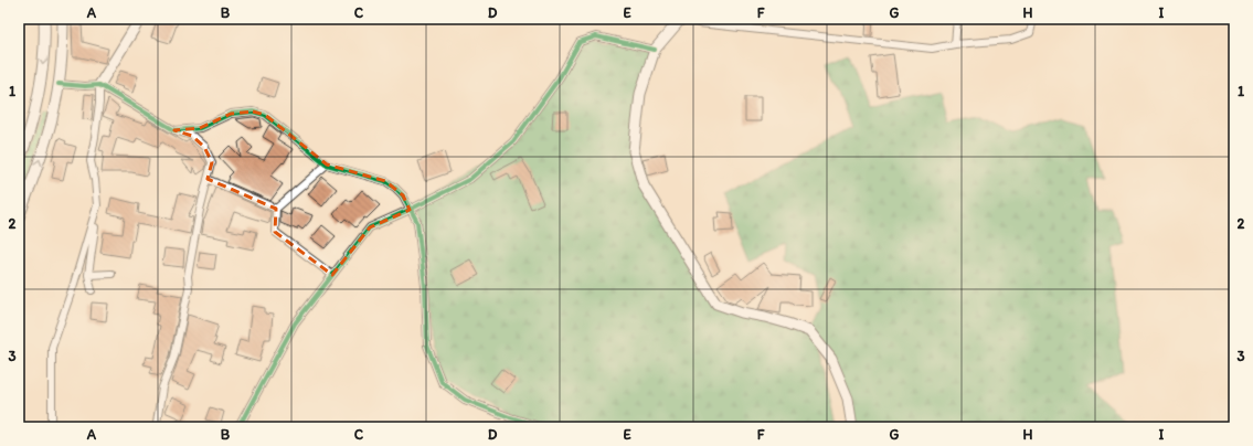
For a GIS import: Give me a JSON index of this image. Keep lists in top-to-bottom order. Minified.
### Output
{"grid":{"columns":["A","B","C","D","E","F","G","H","I"],"rows":["1","2","3"]}}
